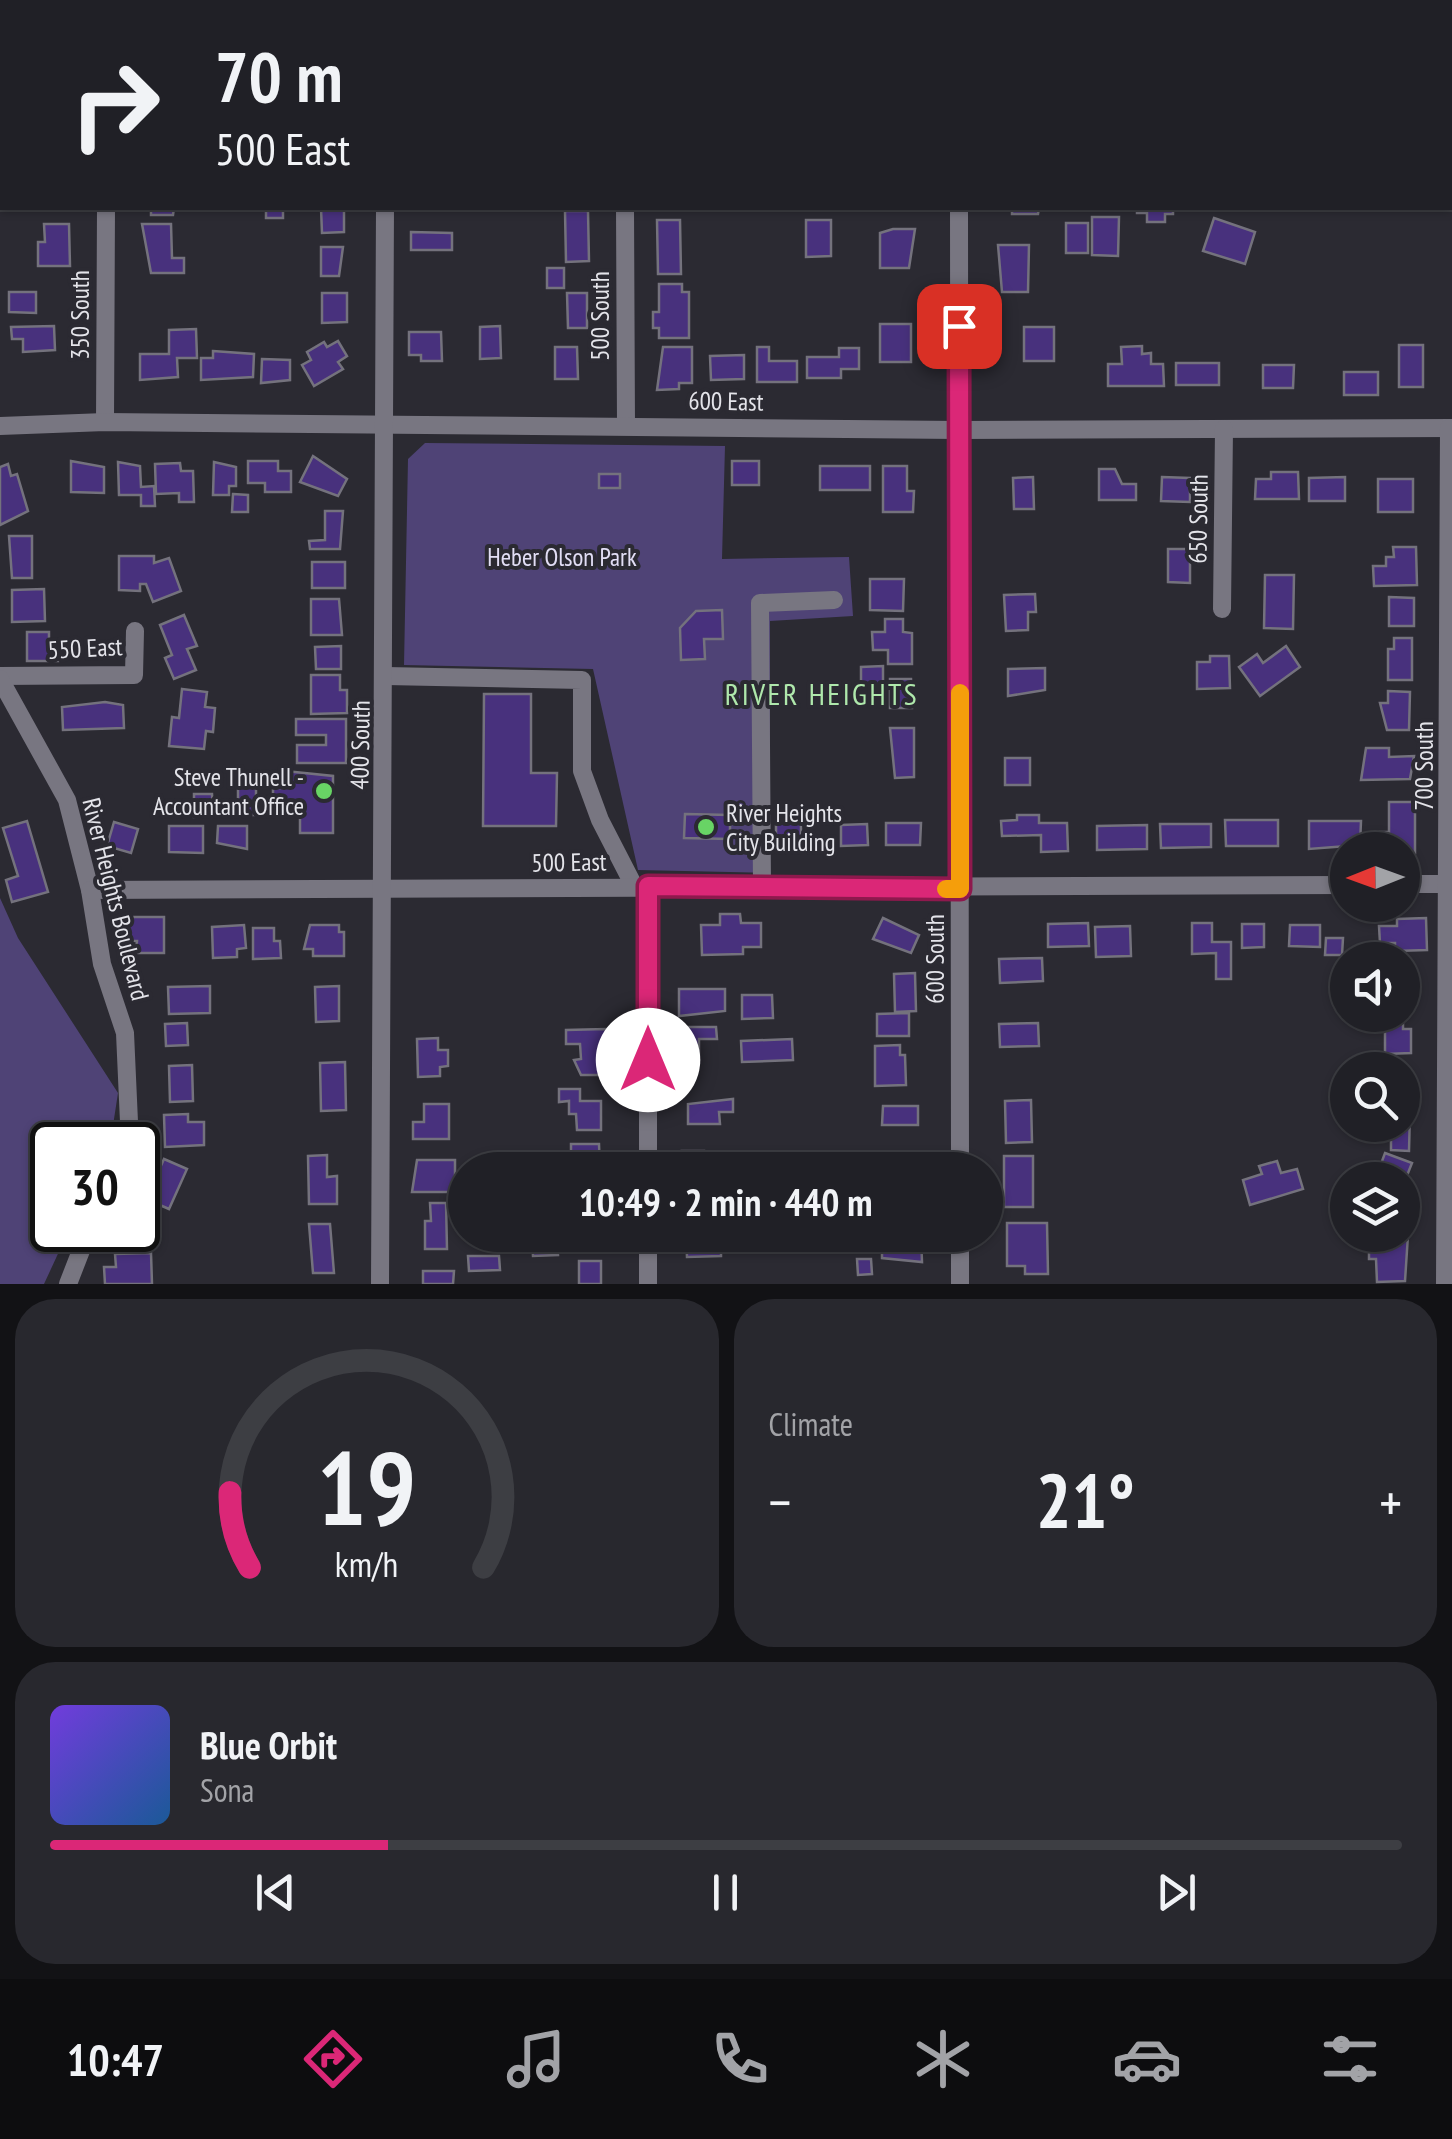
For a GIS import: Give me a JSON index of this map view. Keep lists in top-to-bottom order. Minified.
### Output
{"streets":{"street":["350 South","500 South","600 East","650 South","550 East","400 South","700 South","500 East","River Heights Boulevard","600 South"]},"crossings":[["350 South","600 East"],["500 South","600 East"],["600 East","650 South"],["600 East","400 South"],["600 East","700 South"],["600 East","600 South"],["550 East","River Heights Boulevard"],["400 South","500 East"],["500 East","River Heights Boulevard"],["500 East","600 South"]],"districts":["RIVER HEIGHTS"],"parks":["Heber Olson Park"],"places":["Steve Thunell - Accountant Office","River Heights City Building"],"north":"left","page":{"turn":["70 m","500 East"],"limit":"30","trip":"10:49 · 2 min · 440 m","tile":"Climate","heat":["−","21°","+"],"song":["Blue Orbit","Sona"],"tabs":"10:47","gauge":["19","km/h"]}}
